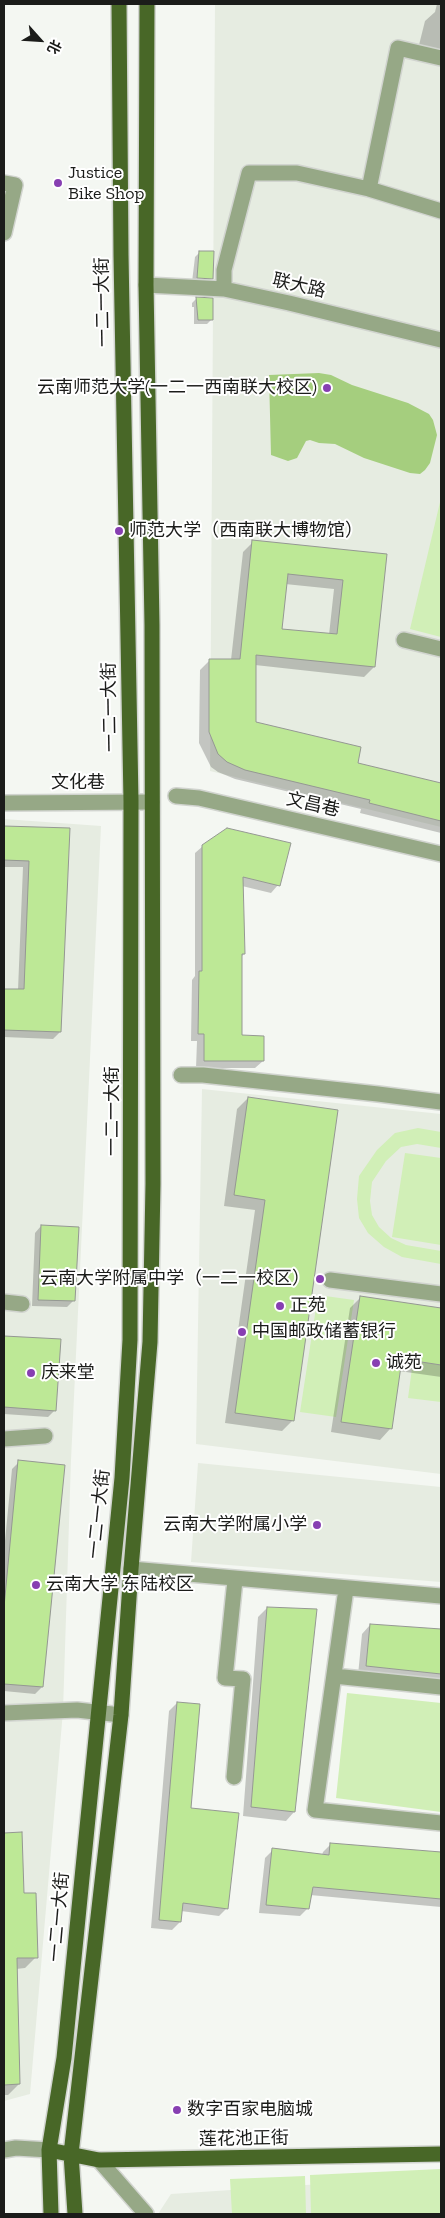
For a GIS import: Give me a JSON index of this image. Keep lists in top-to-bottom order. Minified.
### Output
{"streets":{"main road":["一二一大街","莲花池正街"],"street":["联大路","文化巷","文昌巷"]},"crossings":[["联大路","一二一大街"],["一二一大街","文化巷"],["一二一大街","莲花池正街"]],"places":["Justice Bike Shop","云南师范大学(一二一西南联大校区)","师范大学（西南联大博物馆）","云南大学附属中学（一二一校区）","正苑","中国邮政储蓄银行","诚苑","庆来堂","云南大学附属小学","云南大学 东陆校区","数字百家电脑城"],"north":"bottom right"}
